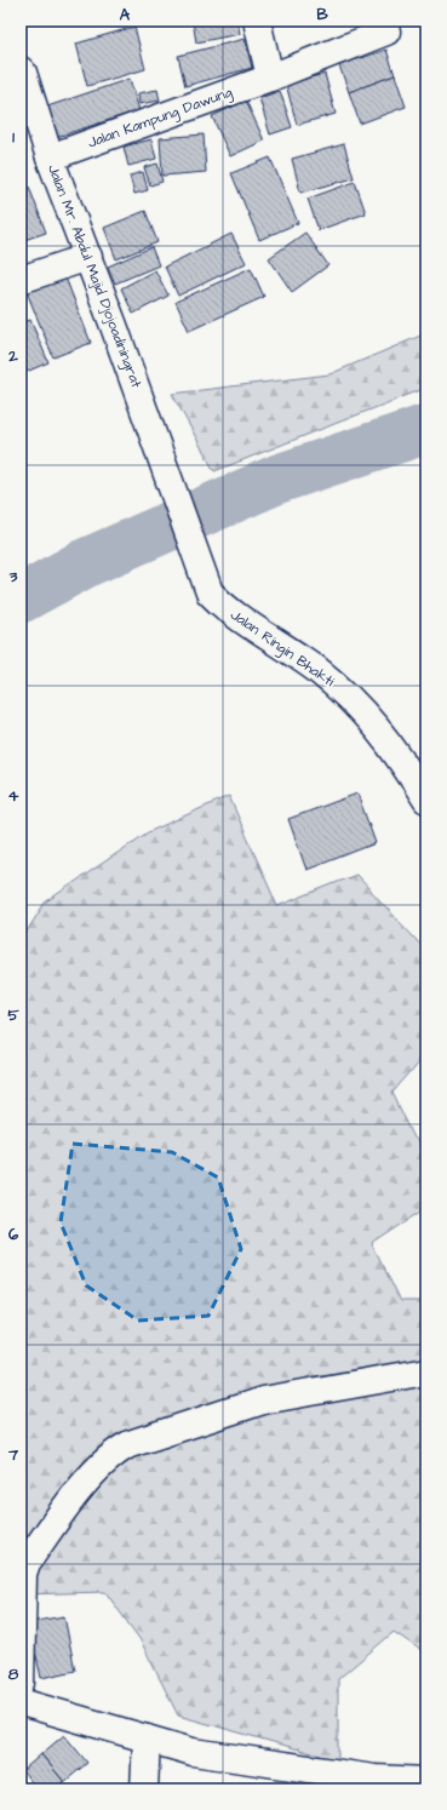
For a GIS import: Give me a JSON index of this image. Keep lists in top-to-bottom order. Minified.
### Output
{"streets":{"street":["Jalan Kampung Dawung","Jalan Mr. Abdul Majid Djojoadiningrat","Jalan Ringin Bhakti"]},"crossings":[["Jalan Kampung Dawung","Jalan Mr. Abdul Majid Djojoadiningrat"],["Jalan Mr. Abdul Majid Djojoadiningrat","Jalan Ringin Bhakti"]],"grid":{"columns":["A","B"],"rows":["1","2","3","4","5","6","7","8"]}}
